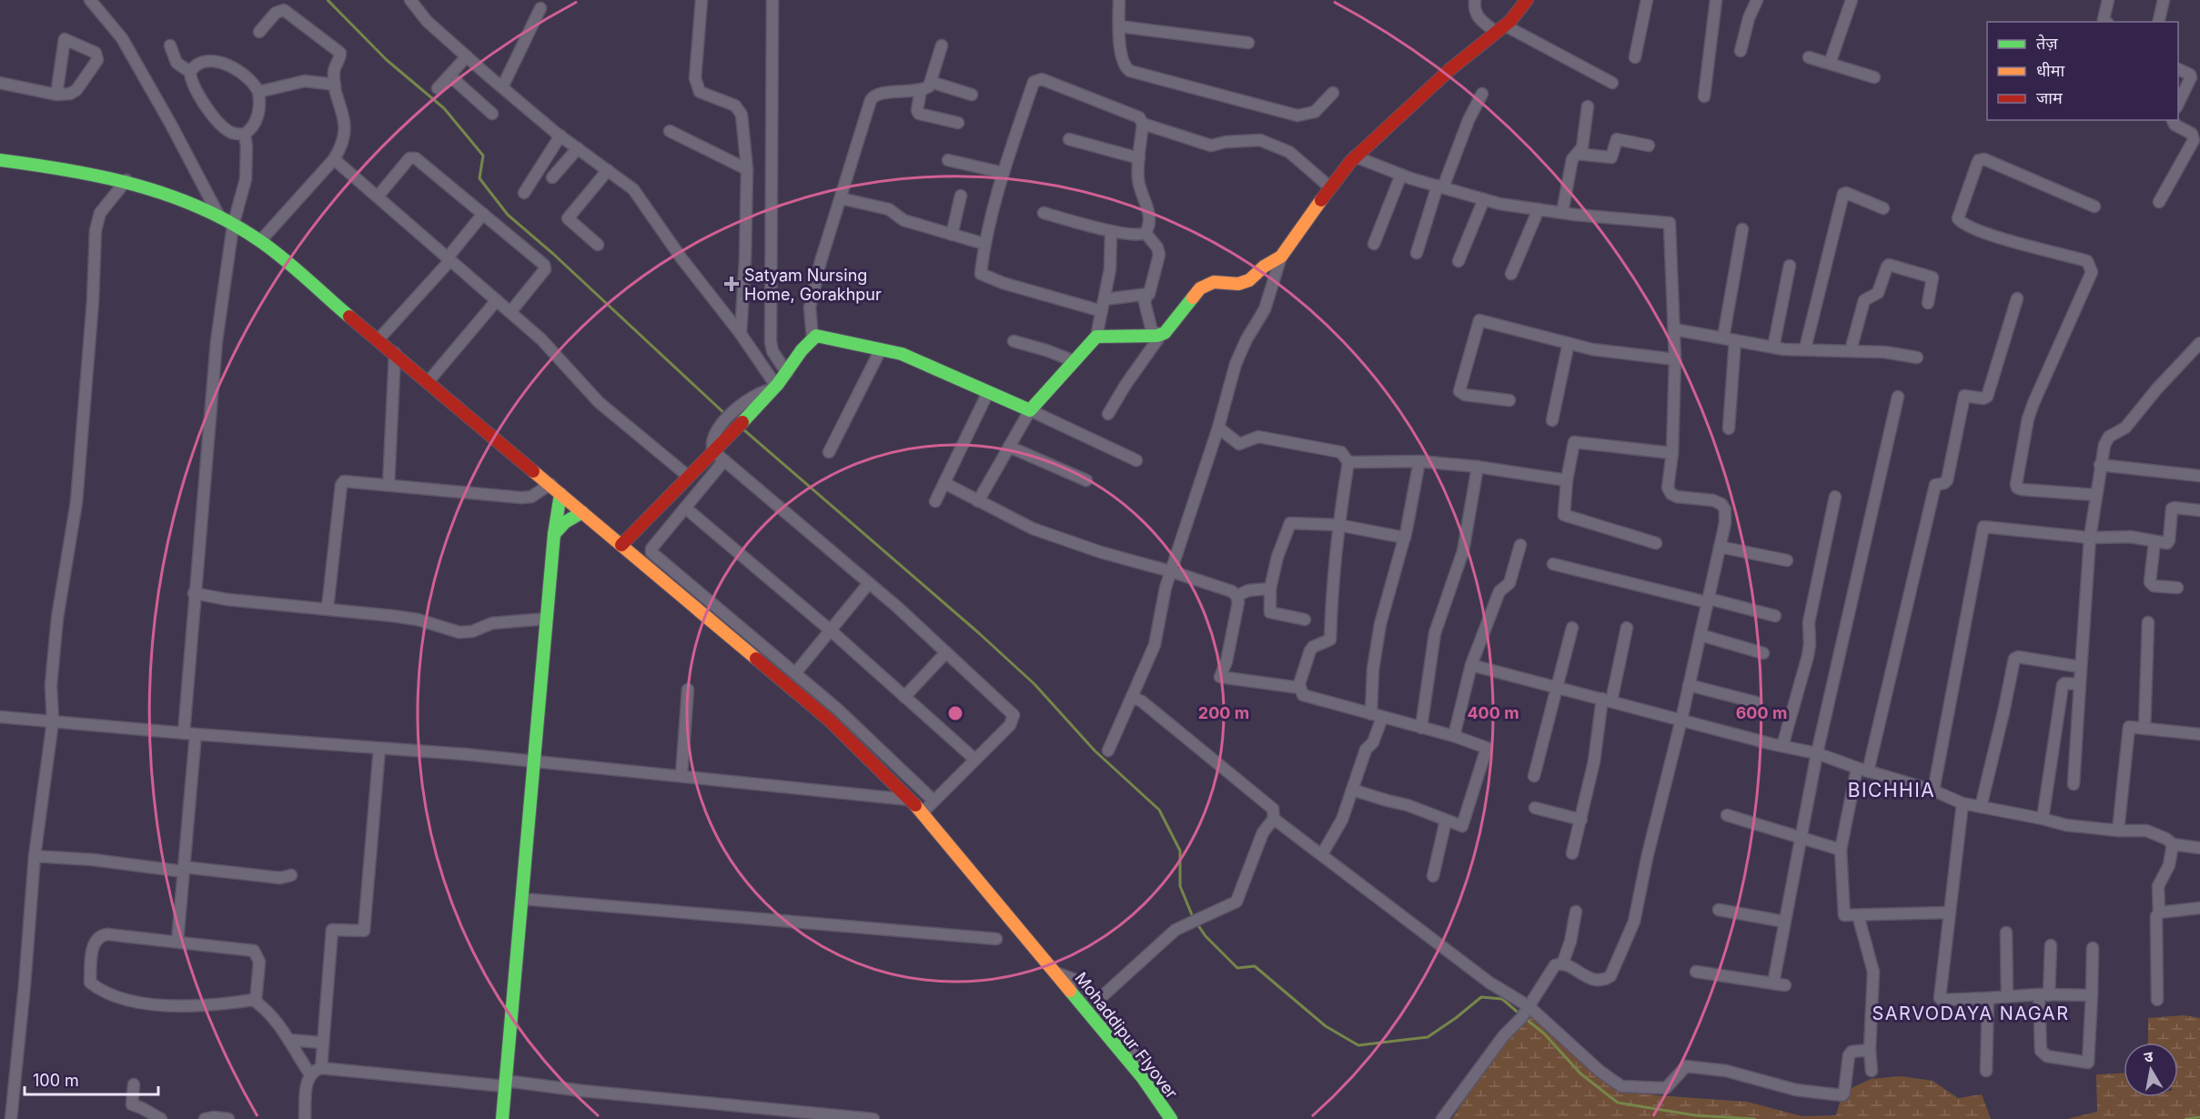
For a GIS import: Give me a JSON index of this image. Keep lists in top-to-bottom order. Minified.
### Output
{"streets":{"main road":["Mohaddipur Flyover"]},"districts":["BICHHIA","SARVODAYA NAGAR"],"places":{"health":["Satyam Nursing Home, Gorakhpur"]},"legend":["तेज़","धीमा","जाम"],"scale_bar":"100 m","north":"top","rings":["200 m","400 m","600 m"]}
